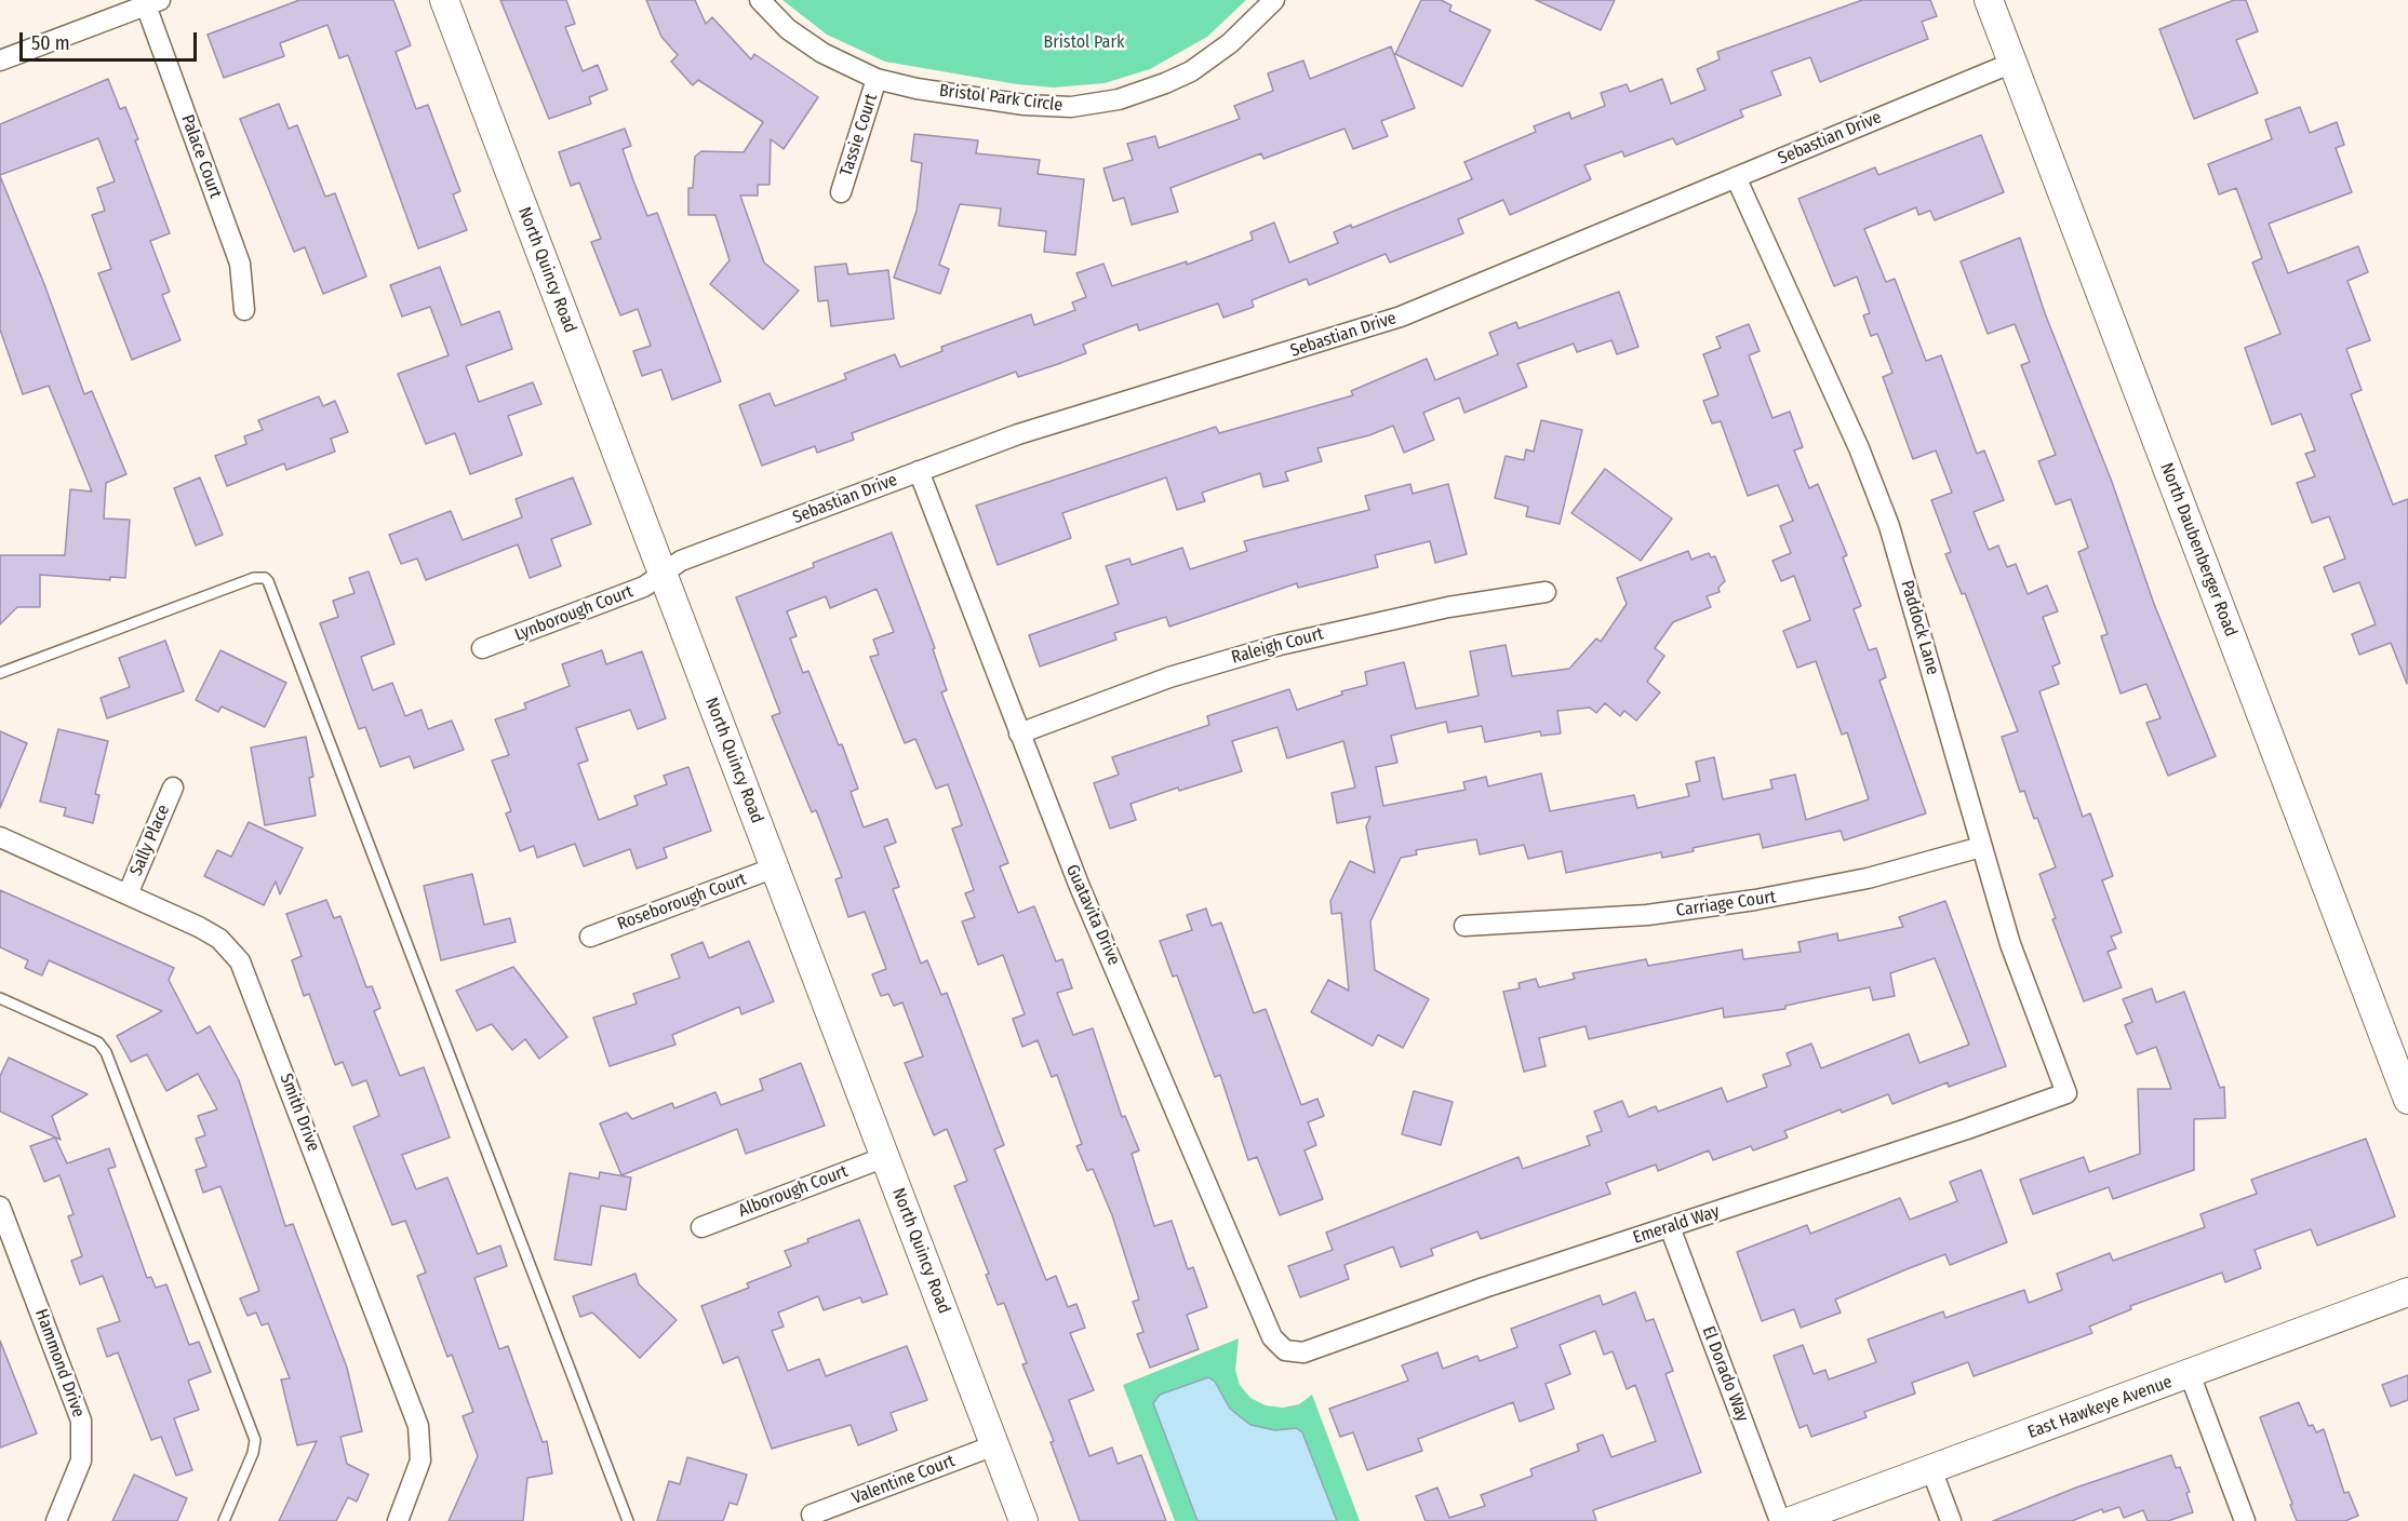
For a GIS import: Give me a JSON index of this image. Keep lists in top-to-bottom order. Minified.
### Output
{"streets":{"street":["Bristol Park Circle","Tassie Court","Sebastian Drive","Palace Court","North Quincy Road","North Daubenberger Road","Lynborough Court","Paddock Lane","Raleigh Court","Sally Place","Roseborough Court","Carriage Court","Guatavita Drive","Smith Drive","Alborough Court","Emerald Way","Hammond Drive","El Dorado Way","East Hawkeye Avenue","Valentine Court"]},"crossings":[["Bristol Park Circle","Tassie Court"],["Sebastian Drive","North Quincy Road"],["Sebastian Drive","North Daubenberger Road"],["Sebastian Drive","Lynborough Court"],["Sebastian Drive","Paddock Lane"],["Sebastian Drive","Guatavita Drive"],["North Quincy Road","Lynborough Court"],["North Quincy Road","Roseborough Court"],["North Quincy Road","Alborough Court"],["North Quincy Road","Valentine Court"],["Paddock Lane","Carriage Court"],["Paddock Lane","Emerald Way"],["Raleigh Court","Guatavita Drive"],["Sally Place","Smith Drive"],["Guatavita Drive","Emerald Way"],["Emerald Way","El Dorado Way"]],"parks":["Bristol Park"],"scale_bar":"50 m"}
